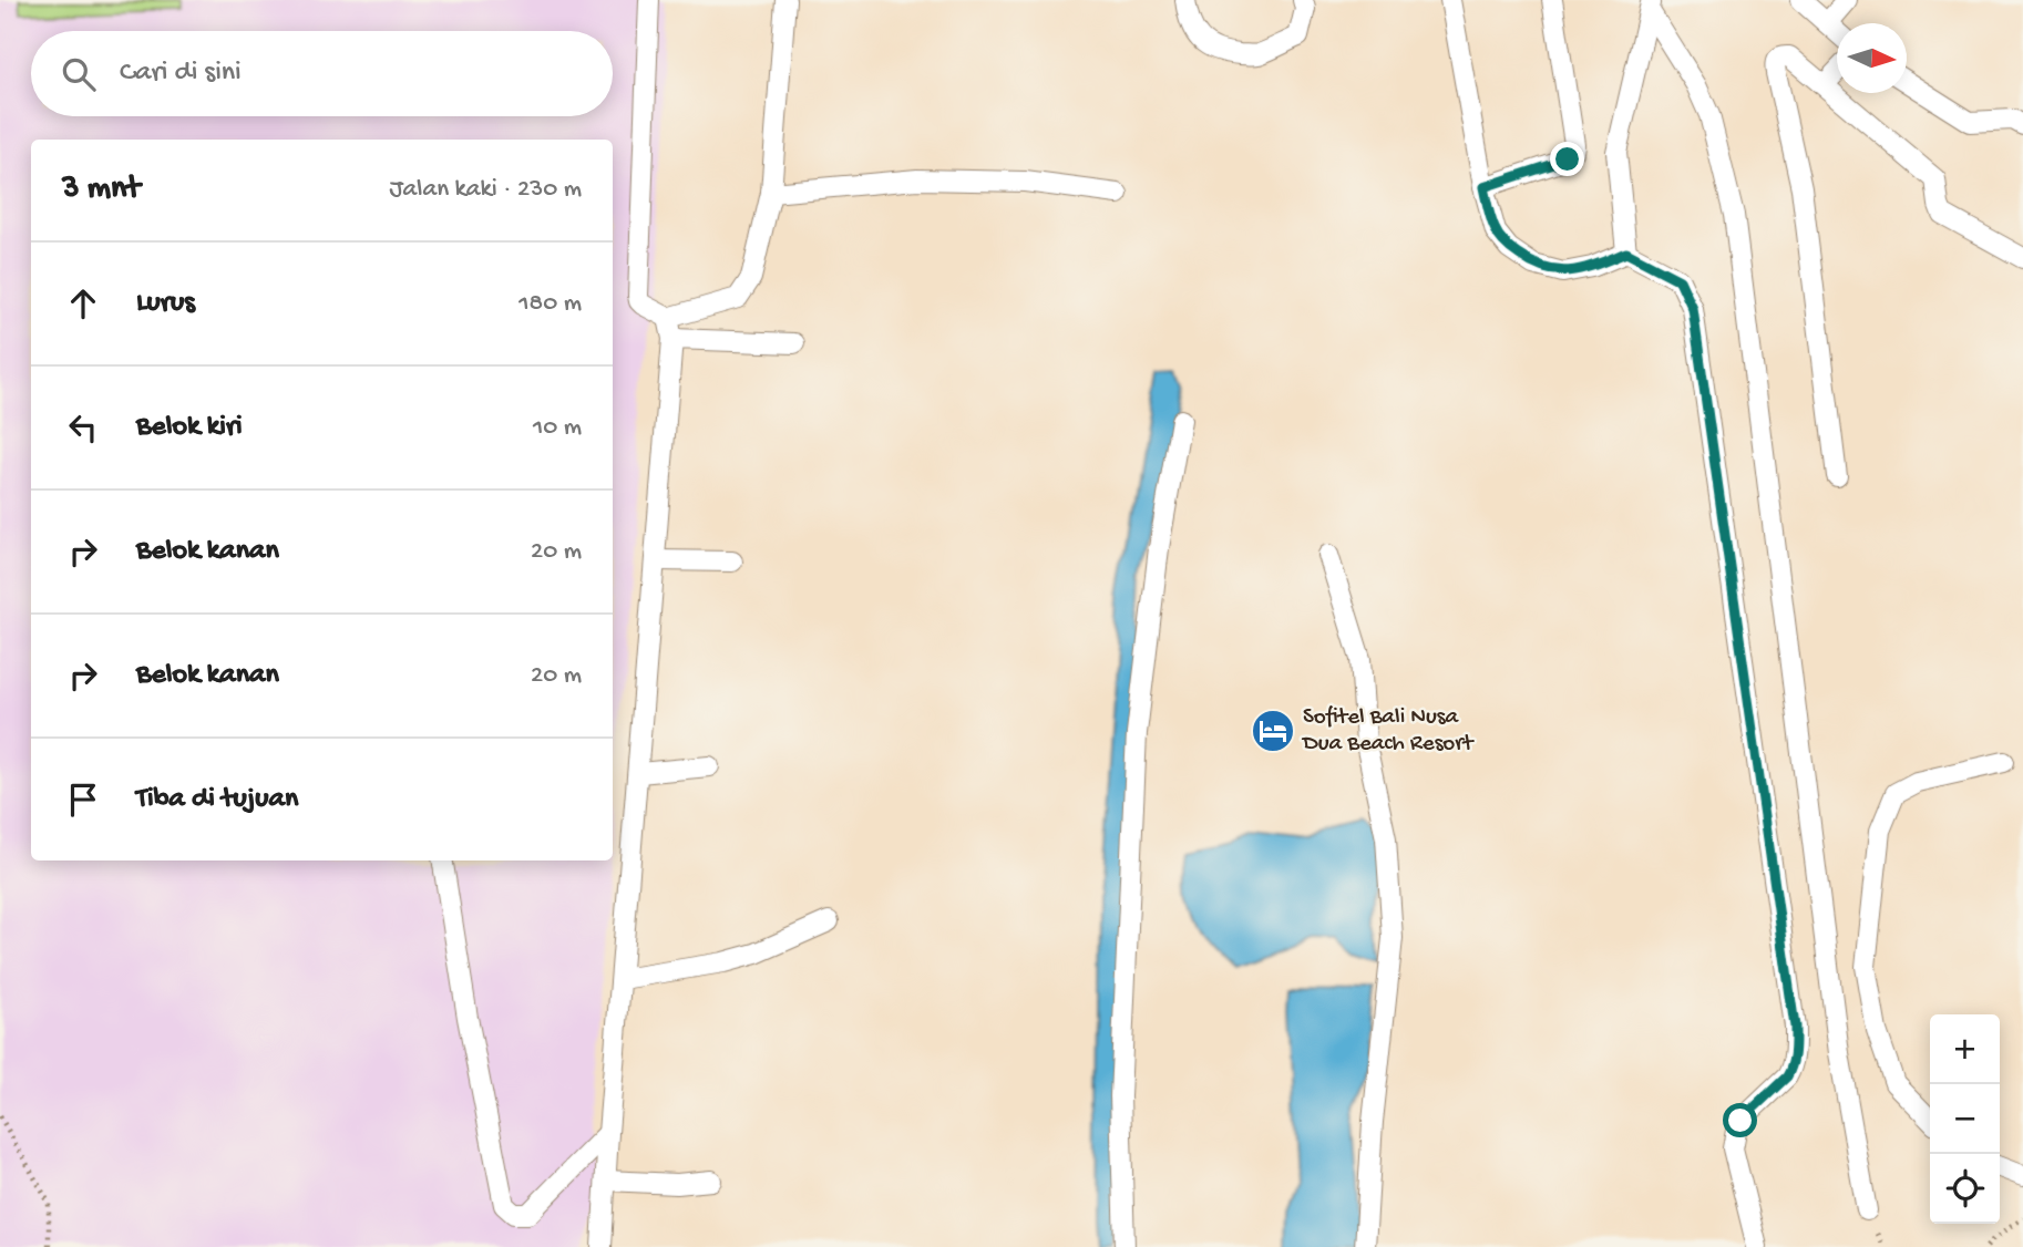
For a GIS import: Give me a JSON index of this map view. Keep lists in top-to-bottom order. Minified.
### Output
{"places":{"hotel":["Sofitel Bali Nusa Dua Beach Resort"]},"north":"right","page":{"search":"Cari di sini","heading":["3 mnt","Jalan kaki · 230 m"],"list":[["Lurus","180 m"],["Belok kiri","10 m"],["Belok kanan","20 m"],["Belok kanan","20 m"],"Tiba di tujuan"],"map_buttons":["+","−"]}}
